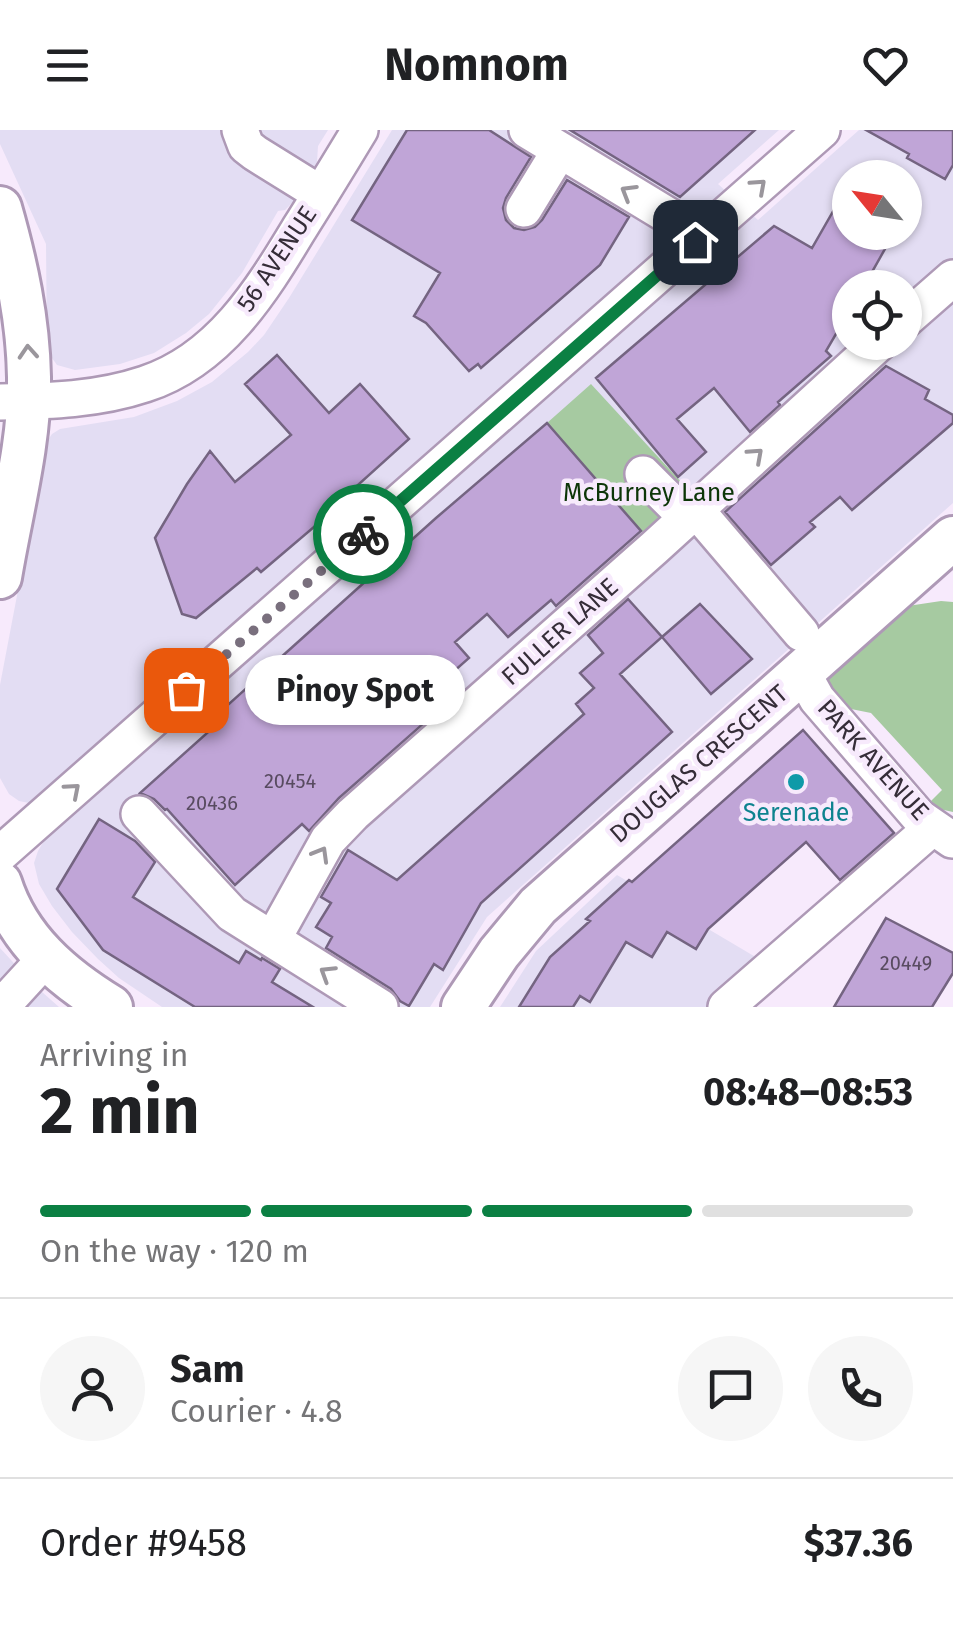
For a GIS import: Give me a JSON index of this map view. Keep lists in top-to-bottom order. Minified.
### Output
{"streets":{"main road":["DOUGLAS CRESCENT"],"street":["56 AVENUE","FULLER LANE","PARK AVENUE"]},"crossings":[["FULLER LANE","PARK AVENUE"],["PARK AVENUE","DOUGLAS CRESCENT"]],"parks":["McBurney Lane"],"places":["Pinoy Spot","Serenade"],"house_numbers":["20454","20436","20449"],"north":"top left","page":{"header":"Nomnom","bubble":"Pinoy Spot","heading":["2 min","Arriving in","08:48–08:53"],"panel":["Sam","Courier · 4.8","Order #9458","$37.36"],"bar":"On the way · 120 m"}}
